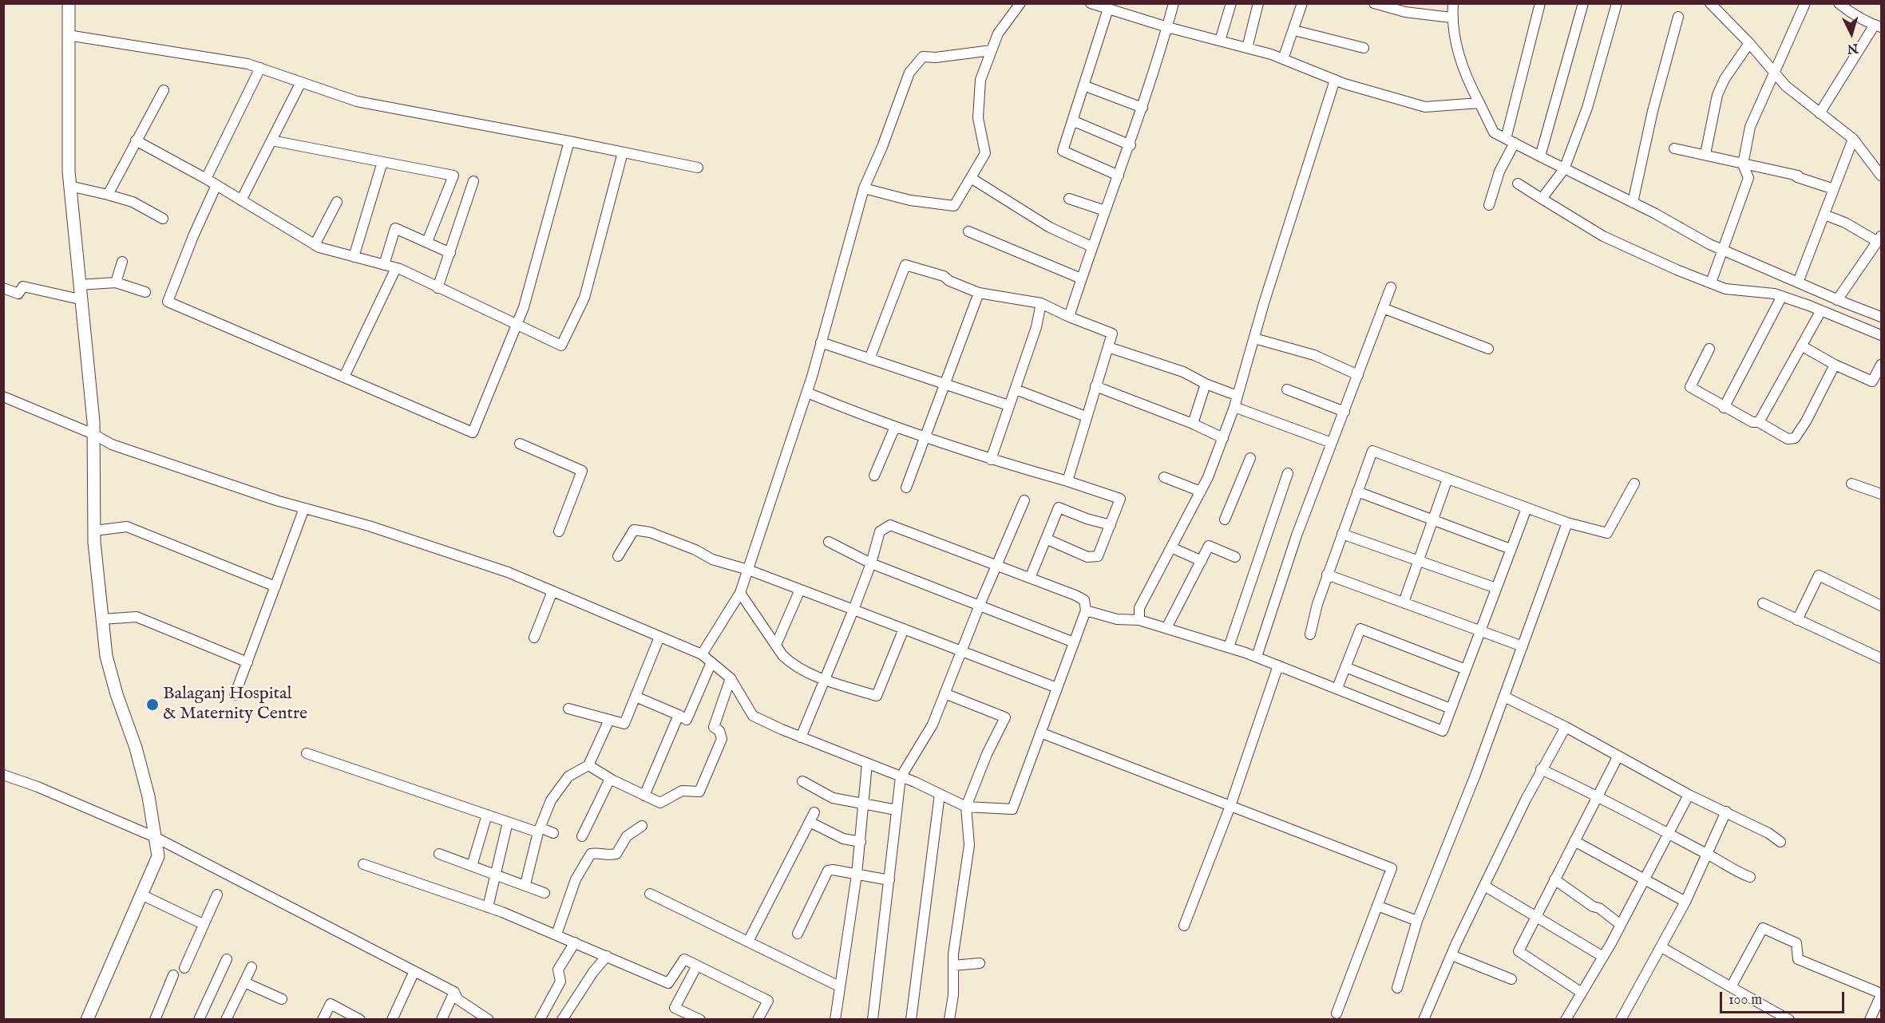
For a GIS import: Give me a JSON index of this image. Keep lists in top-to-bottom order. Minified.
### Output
{"places":["Balaganj Hospital & Maternity Centre"],"scale_bar":"100 m","north":"bottom"}
